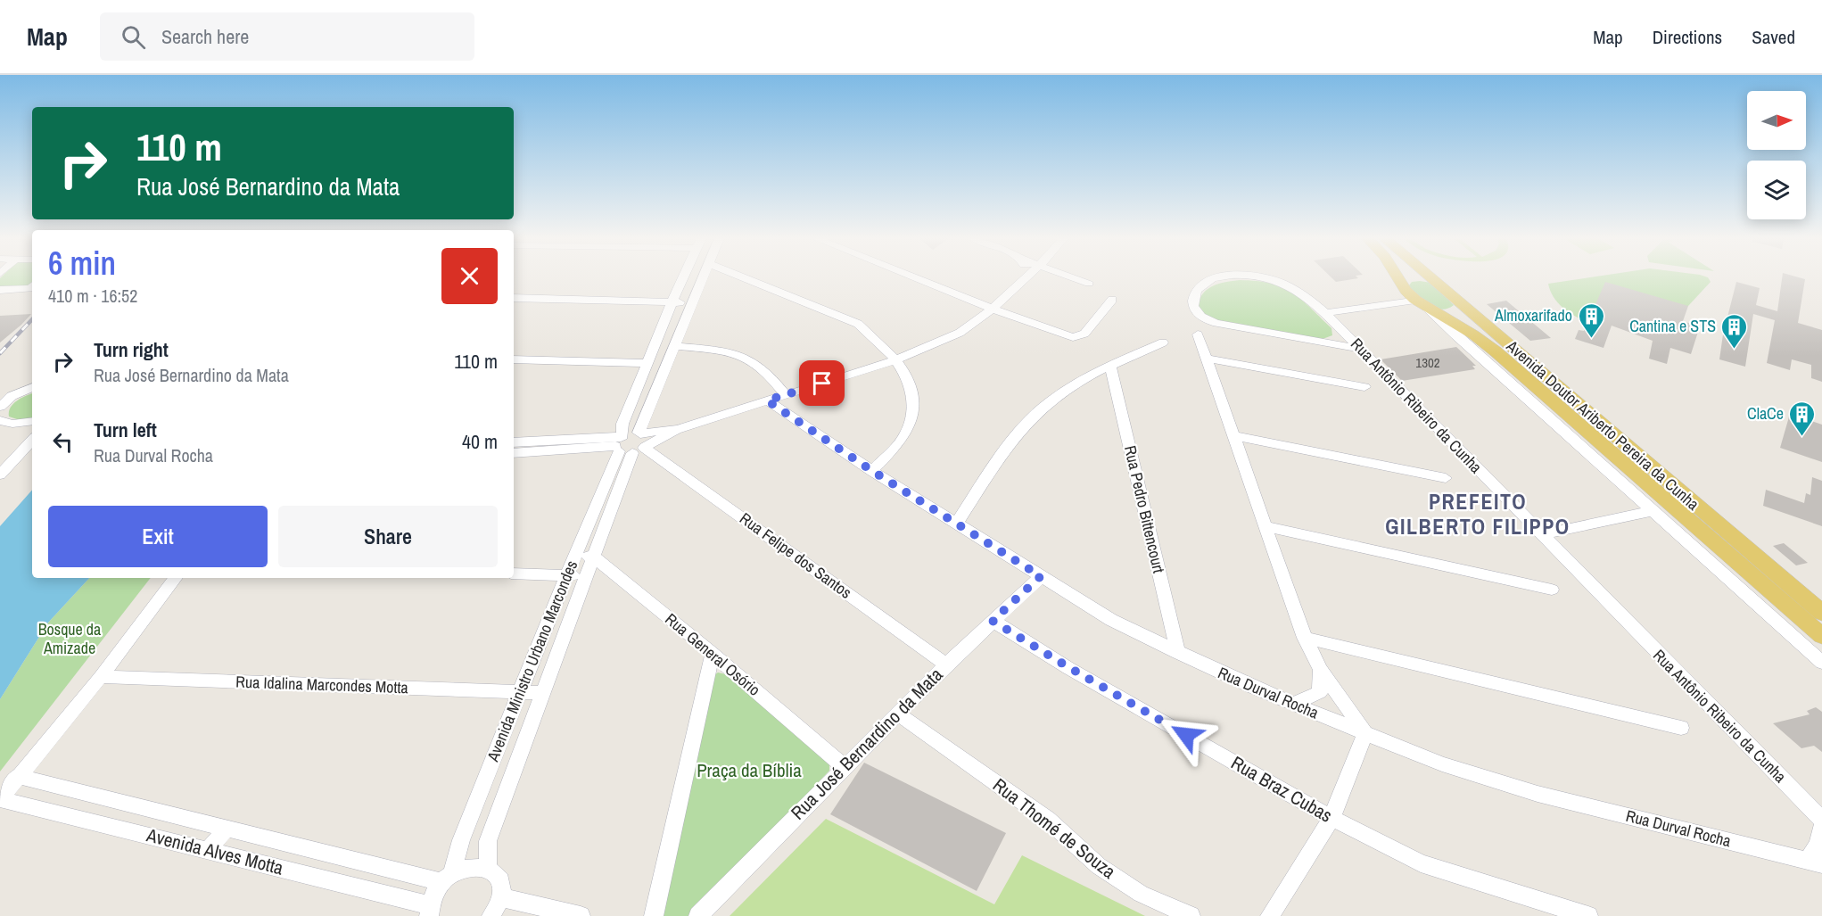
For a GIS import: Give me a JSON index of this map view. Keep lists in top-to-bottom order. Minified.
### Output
{"streets":{"main road":["Avenida Doutor Ariberto Pereira da Cunha"],"street":["Rua Antônio Ribeiro da Cunha","Rua Pedro Bittencourt","Rua Felipe dos Santos","Rua General Osório","Avenida Ministro Urbano Marcondes","Rua Idalina Marcondes Motta","Rua Durval Rocha","Rua José Bernardino da Mata","Rua Braz Cubas","Rua Thomé de Souza","Avenida Alves Motta"]},"crossings":[["Rua Pedro Bittencourt","Rua Durval Rocha"],["Rua Felipe dos Santos","Avenida Ministro Urbano Marcondes"],["Rua Felipe dos Santos","Rua José Bernardino da Mata"],["Rua General Osório","Avenida Ministro Urbano Marcondes"],["Rua General Osório","Rua José Bernardino da Mata"],["Avenida Ministro Urbano Marcondes","Rua Idalina Marcondes Motta"],["Avenida Ministro Urbano Marcondes","Avenida Alves Motta"],["Rua Durval Rocha","Rua José Bernardino da Mata"],["Rua José Bernardino da Mata","Rua Braz Cubas"],["Rua José Bernardino da Mata","Rua Thomé de Souza"]],"districts":["PREFEITO GILBERTO FILIPPO"],"parks":["Bosque da Amizade","Praça da Bíblia"],"places":{"building":["Almoxarifado","Cantina e STS","ClaCe"]},"house_numbers":["1302"],"north":"right","page":{"header":"Map","search":"Search here","nav":["Map","Directions","Saved"],"turn":["110 m","Rua José Bernardino da Mata"],"heading":["6 min","410 m · 16:52"],"list":[{"name":"Turn right","note":"Rua José Bernardino da Mata","value":"110 m"},{"name":"Turn left","note":"Rua Durval Rocha","value":"40 m"}],"buttons":["Exit","Share"]}}
